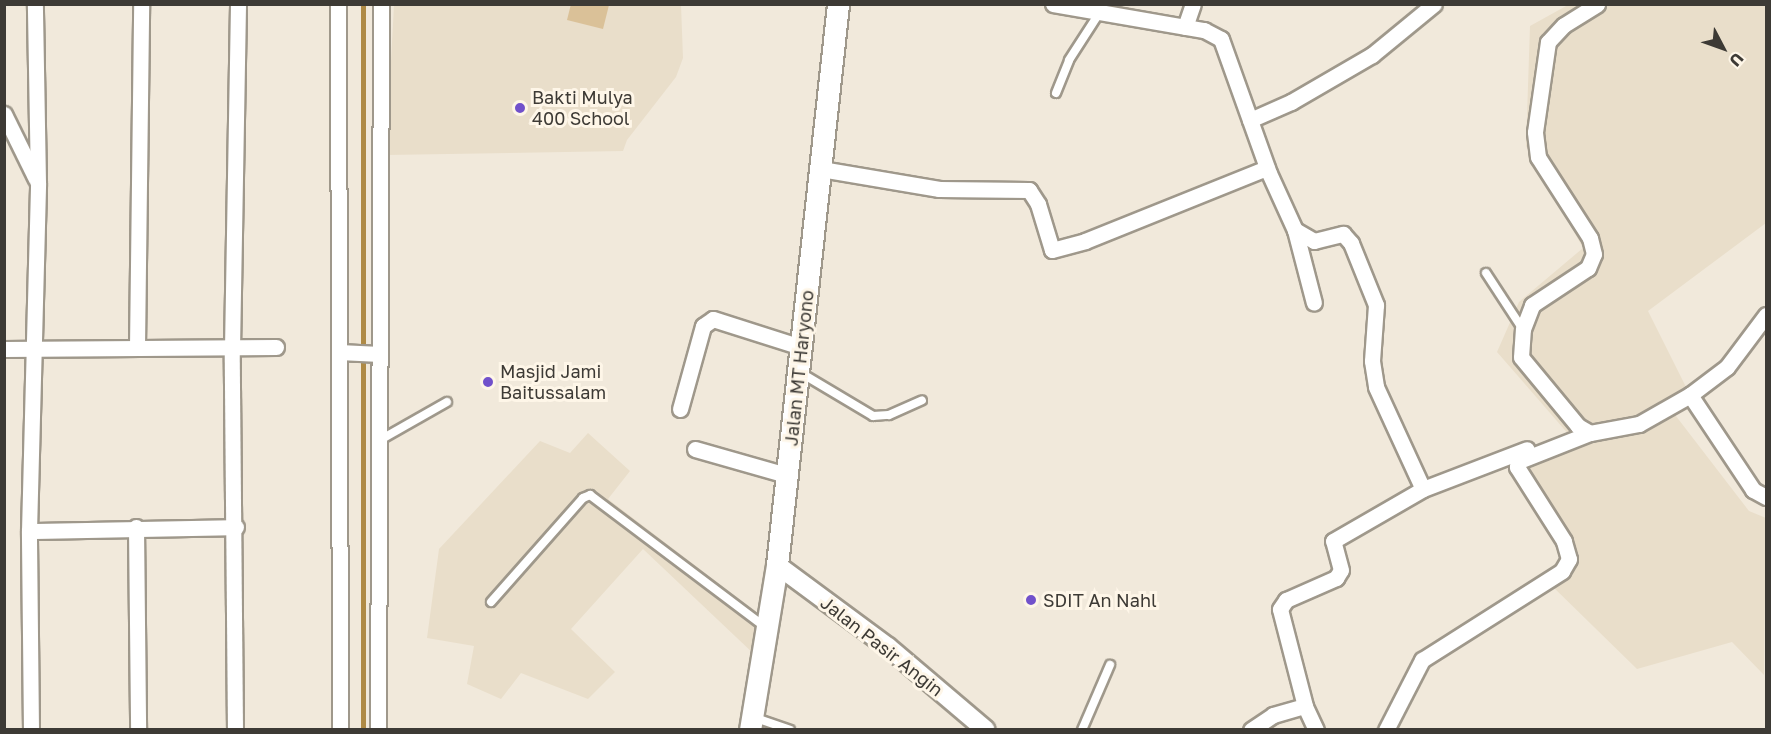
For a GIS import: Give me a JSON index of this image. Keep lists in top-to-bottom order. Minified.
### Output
{"streets":{"main road":["Jalan MT Haryono"],"street":["Jalan Pasir Angin"]},"crossings":[["Jalan MT Haryono","Jalan Pasir Angin"]],"places":["Bakti Mulya 400 School","Masjid Jami Baitussalam","SDIT An Nahl"],"north":"bottom right"}
